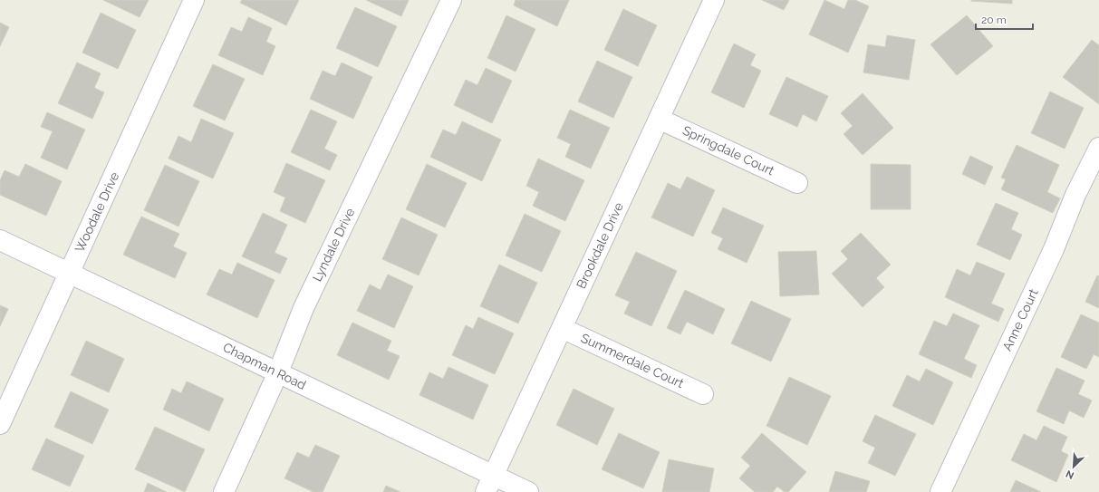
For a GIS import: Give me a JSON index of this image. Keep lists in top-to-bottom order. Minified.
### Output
{"streets":{"street":["Springdale Court","Woodale Drive","Lyndale Drive","Brookdale Drive","Anne Court","Summerdale Court","Chapman Road"]},"crossings":[["Springdale Court","Brookdale Drive"],["Woodale Drive","Chapman Road"],["Lyndale Drive","Chapman Road"],["Brookdale Drive","Summerdale Court"],["Brookdale Drive","Chapman Road"]],"scale_bar":"20 m","north":"bottom left"}
